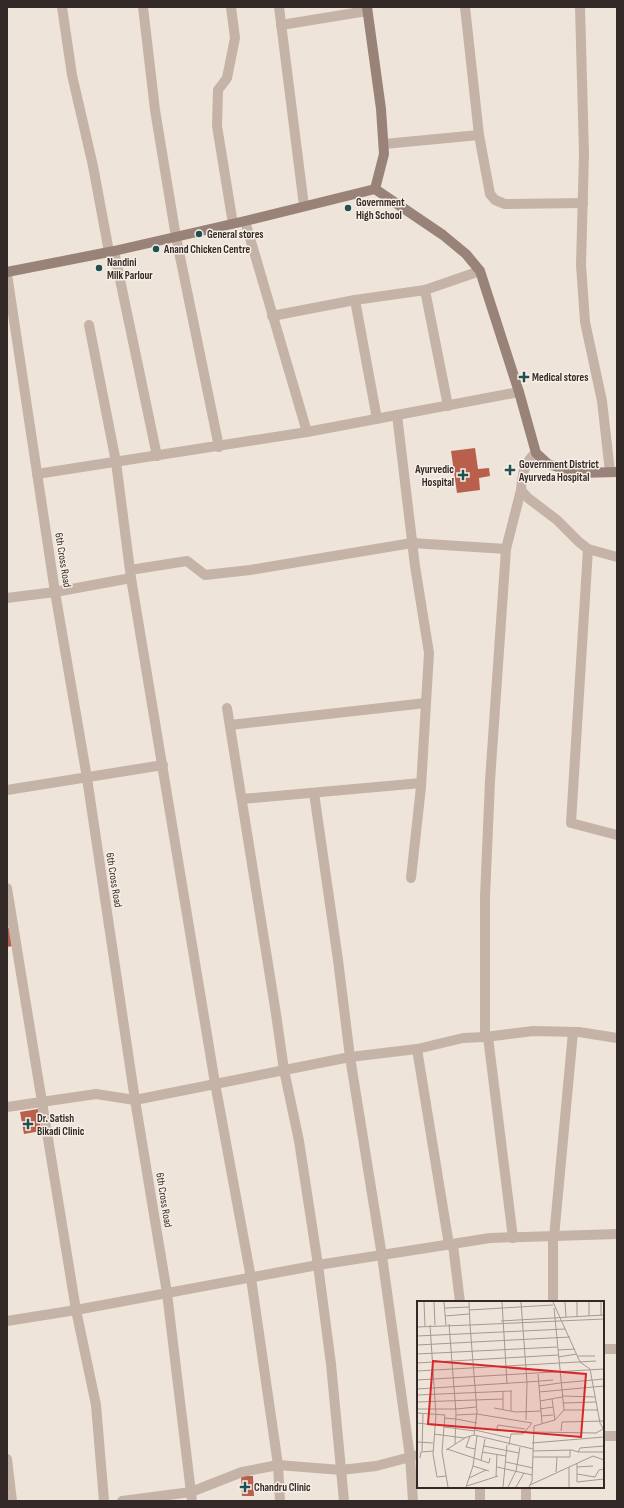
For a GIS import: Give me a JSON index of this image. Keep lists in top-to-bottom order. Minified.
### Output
{"streets":{"street":["6th Cross Road"]},"places":{"other":["Government High School","General stores","Anand Chicken Centre","Nandini Milk Parlour"],"health":["Medical stores","Government District Ayurveda Hospital","Ayurvedic Hospital","Dr. Satish Bikadi Clinic","Chandru Clinic"]}}
